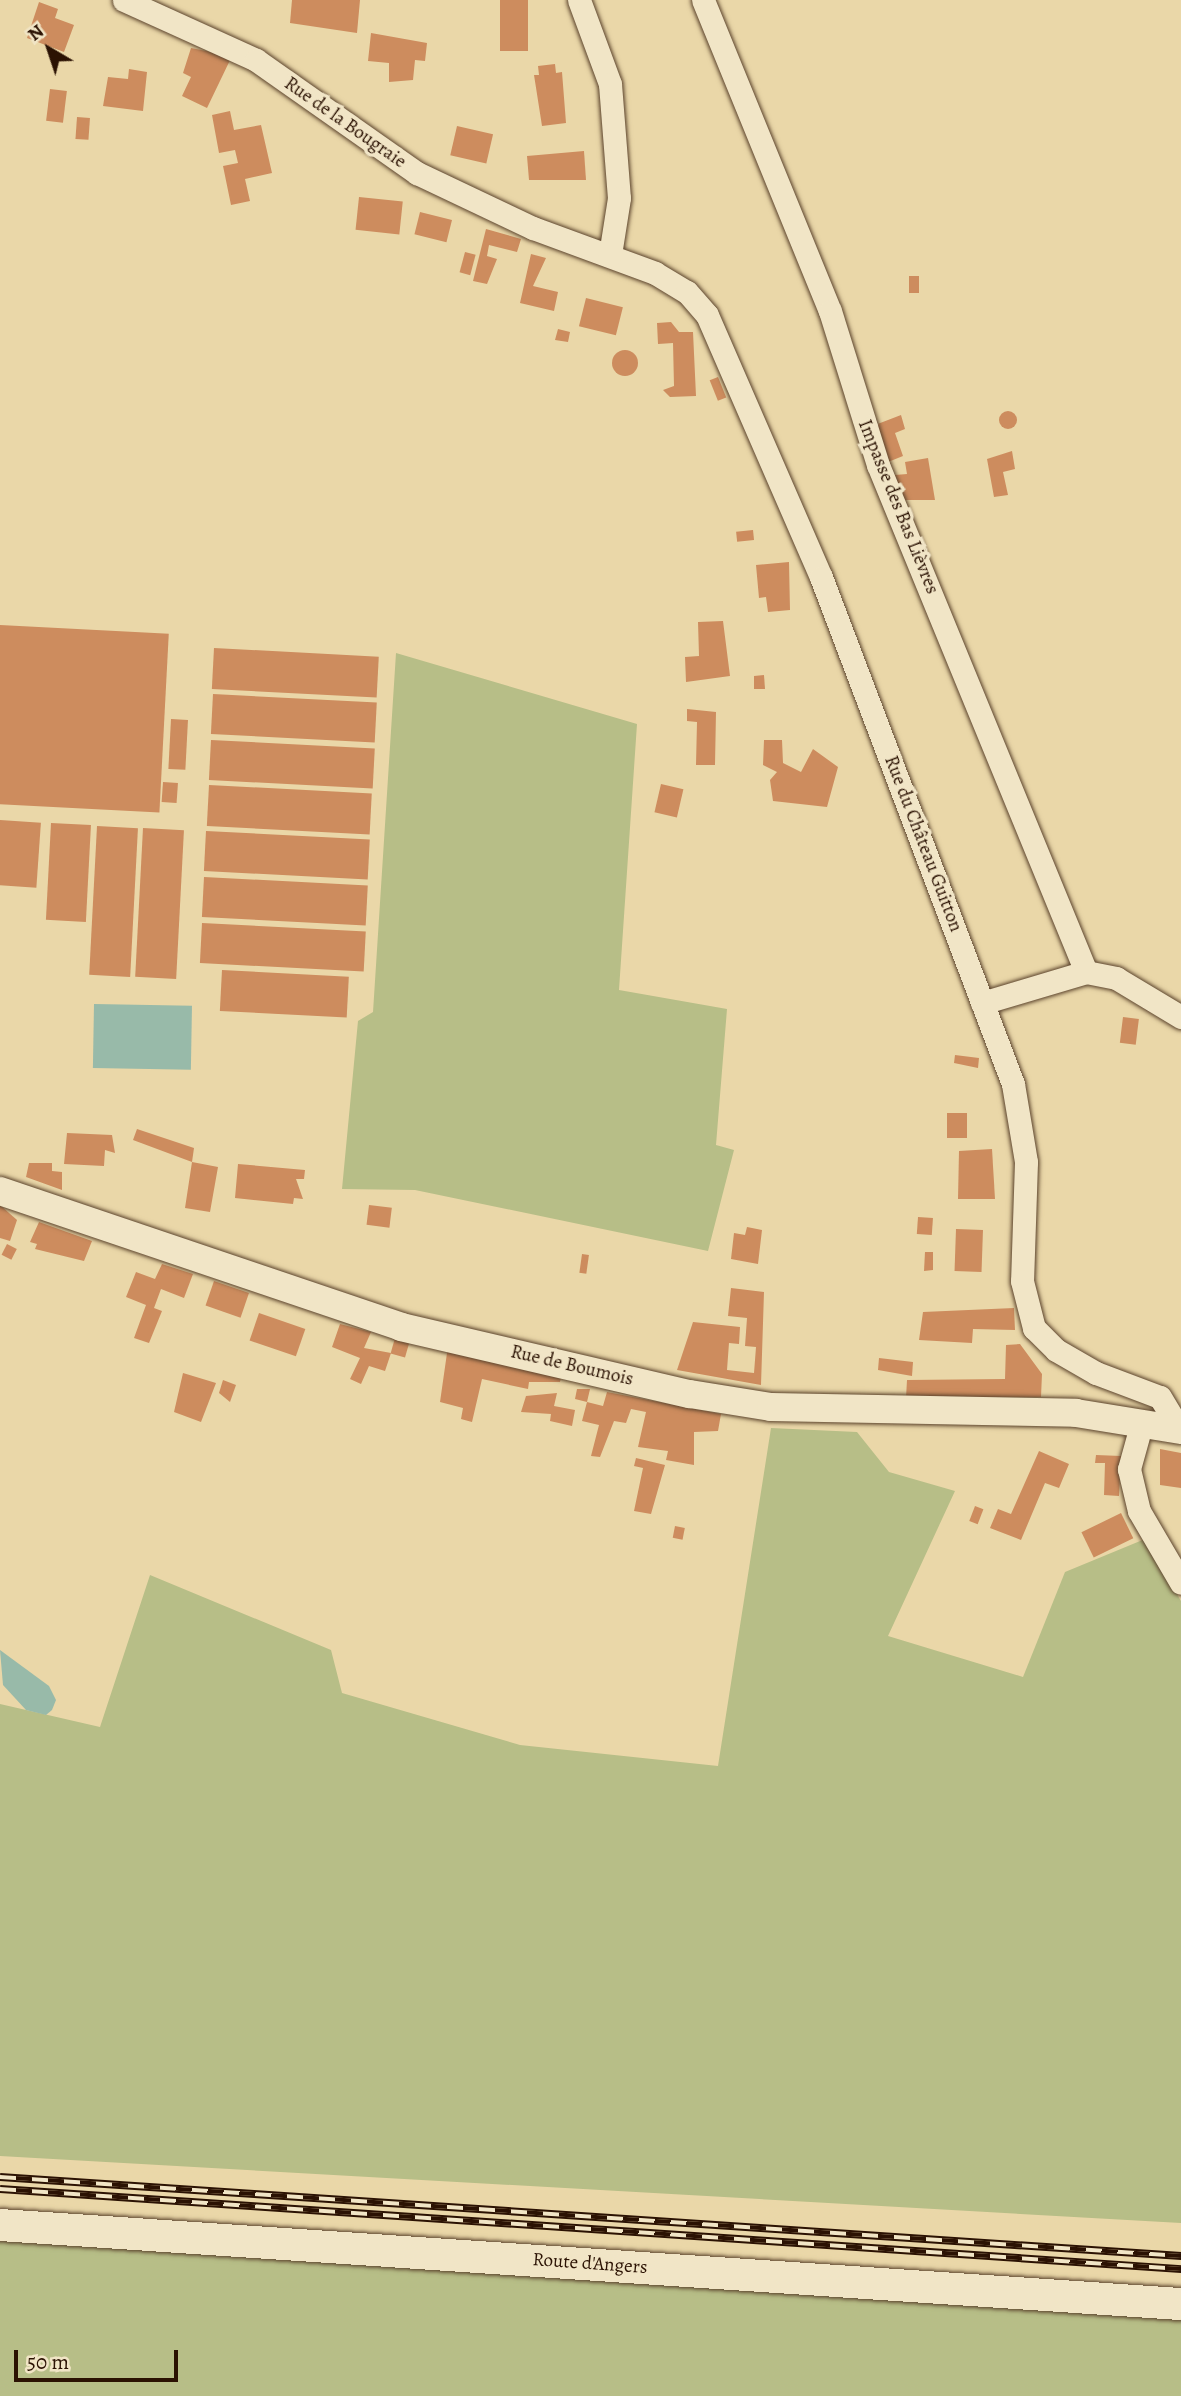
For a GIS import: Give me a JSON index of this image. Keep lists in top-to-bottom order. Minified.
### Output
{"streets":{"main road":["Route d'Angers"],"street":["Rue de la Bougraie","Impasse des Bas Lièvres","Rue du Château Guitton","Rue de Boumois"]},"crossings":[["Rue de la Bougraie","Rue du Château Guitton"],["Rue du Château Guitton","Rue de Boumois"]],"scale_bar":"50 m","north":"top left"}
